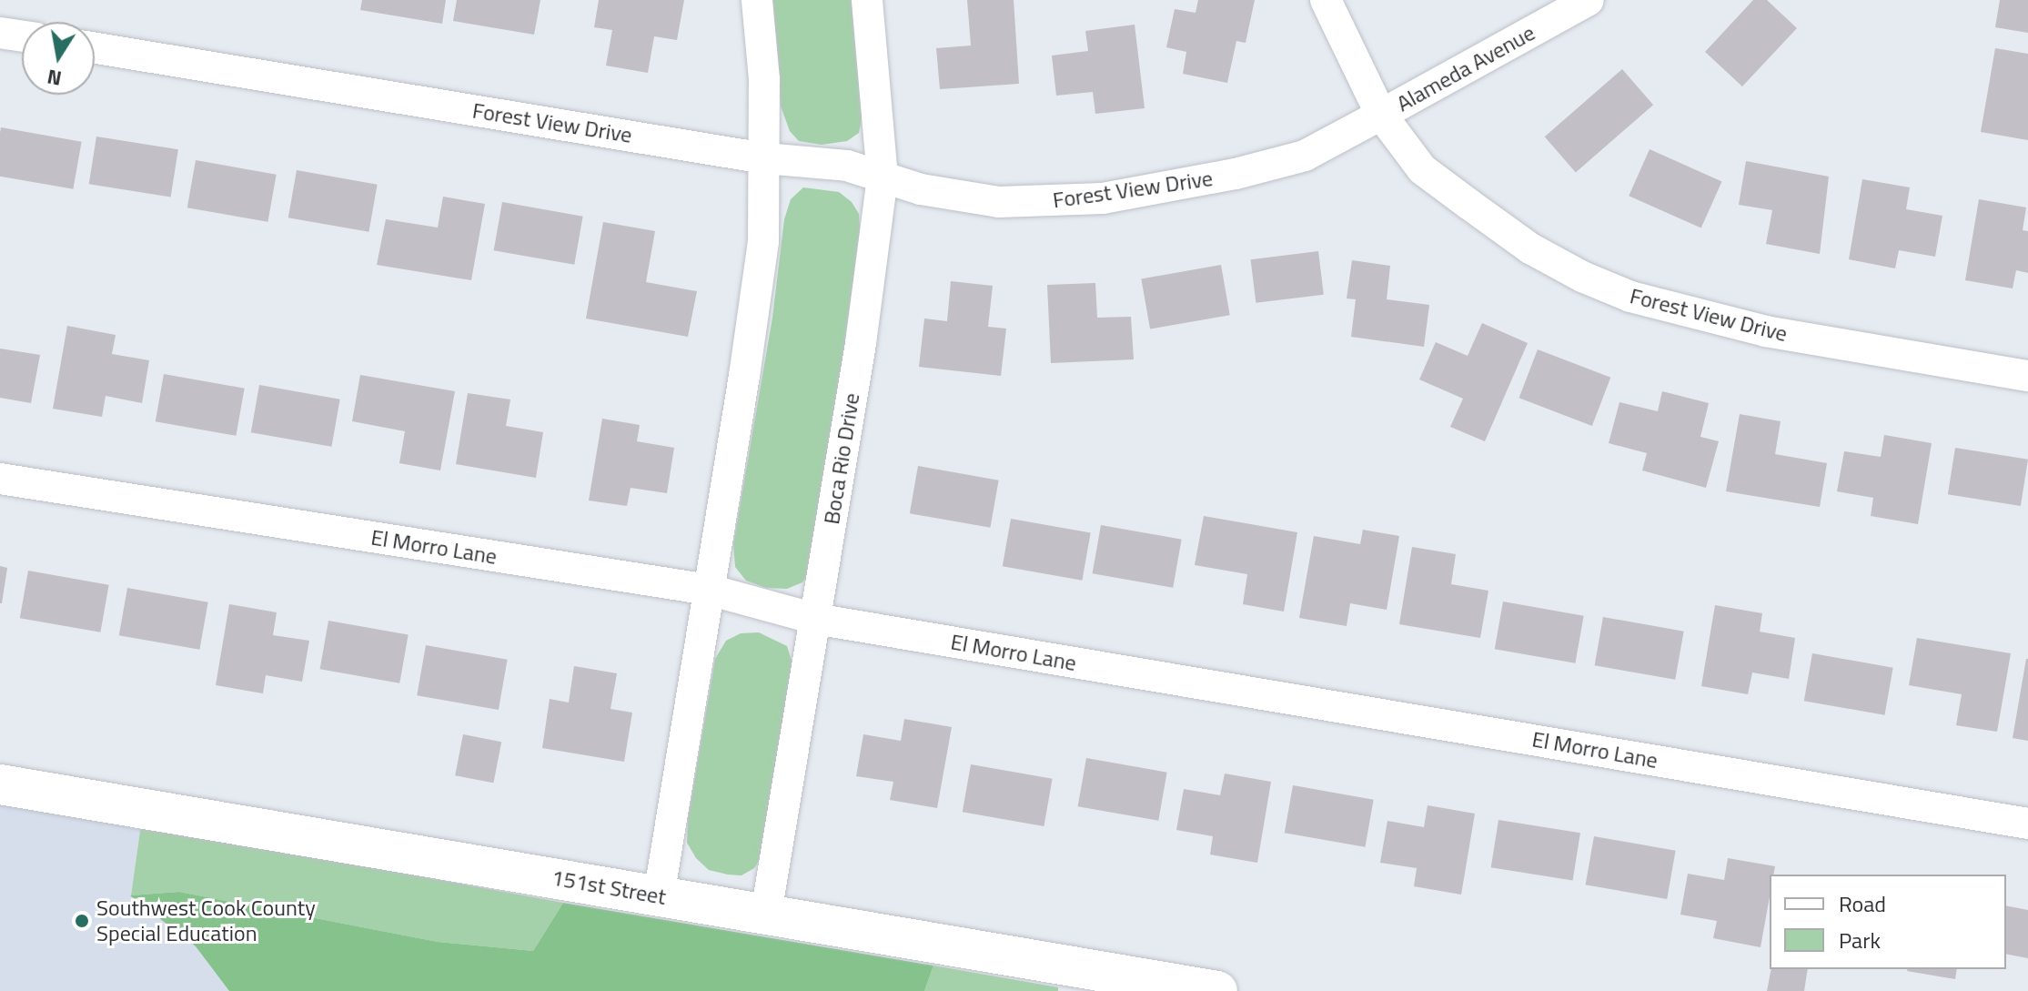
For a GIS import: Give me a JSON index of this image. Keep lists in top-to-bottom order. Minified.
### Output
{"streets":{"street":["Alameda Avenue","Forest View Drive","Boca Rio Drive","El Morro Lane","151st Street"]},"crossings":[["Alameda Avenue","Forest View Drive"],["Forest View Drive","Boca Rio Drive"],["Boca Rio Drive","El Morro Lane"],["Boca Rio Drive","151st Street"]],"places":["Southwest Cook County Special Education"],"legend":["Road","Park"],"north":"bottom"}
